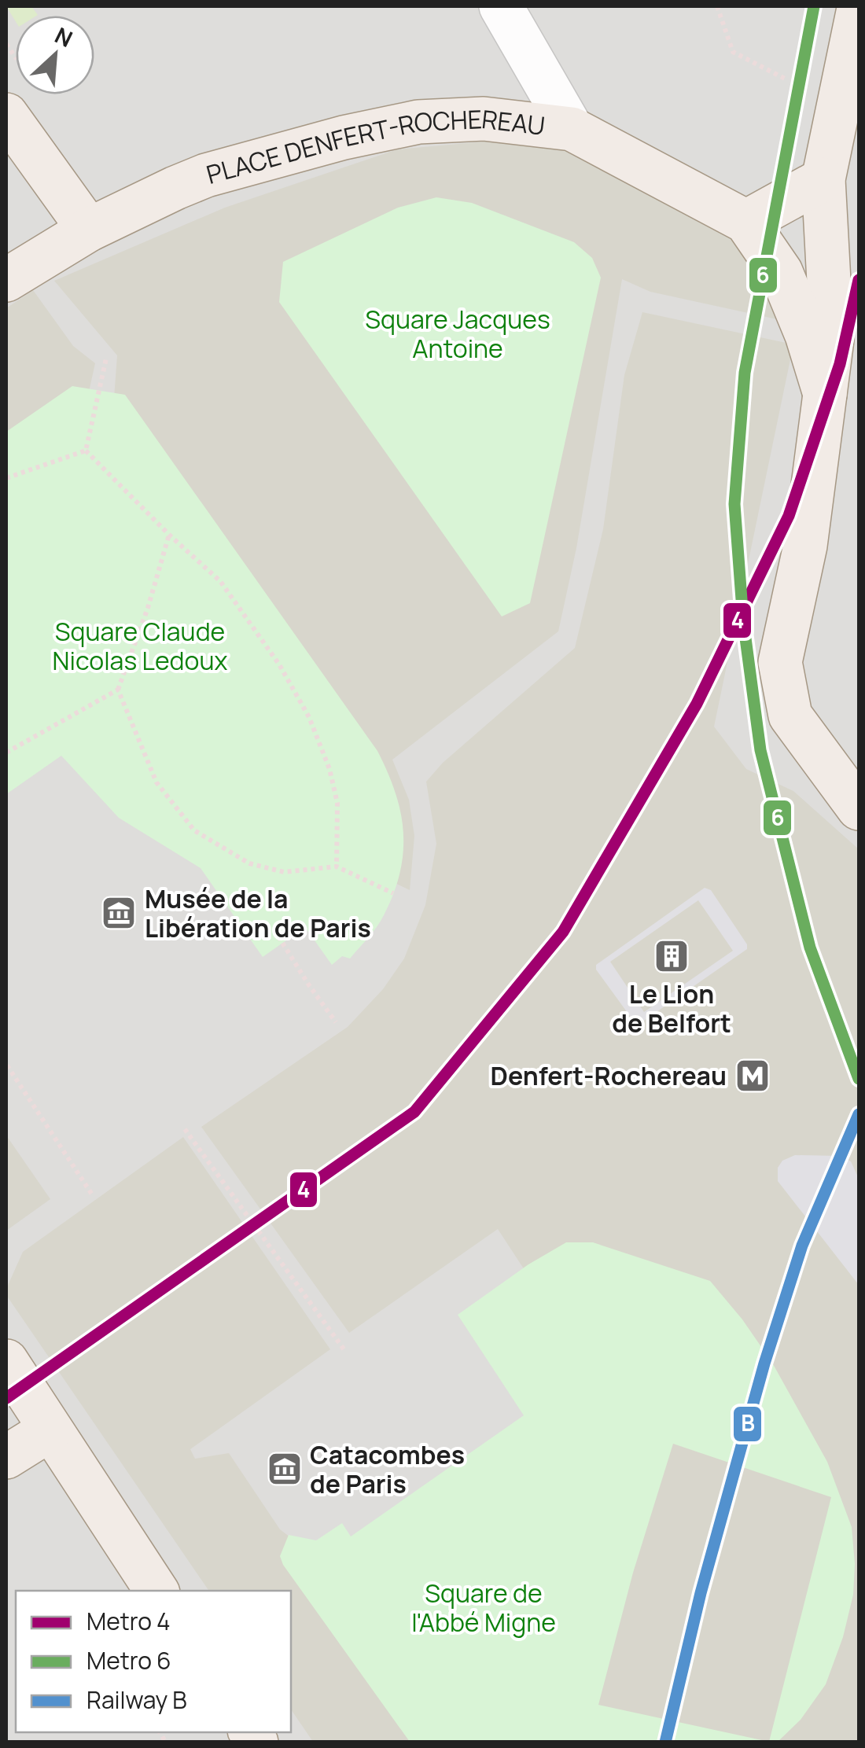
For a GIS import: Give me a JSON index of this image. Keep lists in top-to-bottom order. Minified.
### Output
{"streets":{"main road":["PLACE DENFERT-ROCHEREAU"]},"parks":["Square Jacques Antoine","Square Claude Nicolas Ledoux","Square de l'Abbé Migne"],"places":{"museum":["Musée de la Libération de Paris","Catacombes de Paris"],"building":["Le Lion de Belfort"],"metro station":["Denfert-Rochereau"]},"lines":["metro line 6","metro line 4","rail line B"],"legend":["Metro 4","Metro 6","Railway B"],"north":"top right"}
